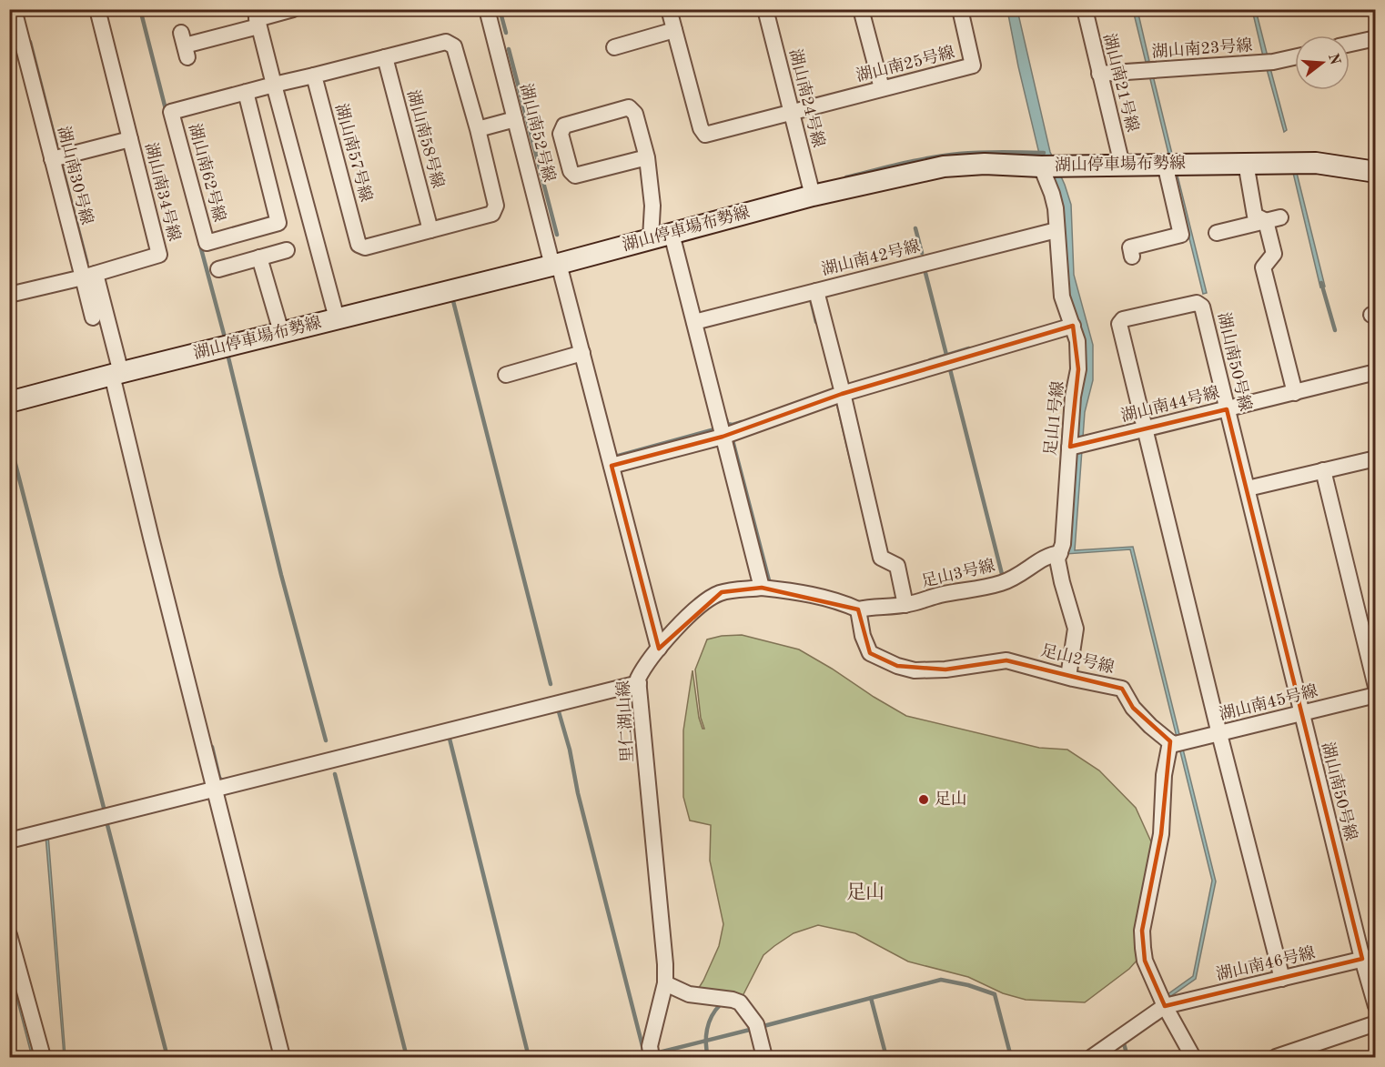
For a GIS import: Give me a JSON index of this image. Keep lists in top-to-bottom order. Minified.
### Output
{"streets":{"main road":["湖山停車場布勢線"],"street":["湖山南23号線","湖山南25号線","湖山南21号線","湖山南24号線","湖山南52号線","湖山南58号線","湖山南57号線","湖山南62号線","湖山南30号線","湖山南34号線","湖山南42号線","湖山南50号線","湖山南44号線","足山1号線","足山3号線","足山2号線","湖山南45号線","里仁湖山線","湖山南46号線"]},"crossings":[["湖山南23号線","湖山南21号線"],["湖山南25号線","湖山南24号線"],["湖山南21号線","湖山停車場布勢線"],["湖山南24号線","湖山停車場布勢線"],["湖山南52号線","湖山停車場布勢線"],["湖山南52号線","里仁湖山線"],["湖山南58号線","湖山南57号線"],["湖山南57号線","湖山南62号線"],["湖山停車場布勢線","足山1号線"],["湖山南30号線","湖山南34号線"],["湖山南42号線","足山1号線"],["湖山南50号線","湖山南44号線"],["湖山南50号線","湖山南45号線"],["湖山南50号線","湖山南46号線"],["湖山南44号線","足山1号線"],["足山1号線","足山3号線"],["足山1号線","足山2号線"],["足山3号線","足山2号線"],["足山2号線","湖山南45号線"]],"districts":["足山"],"places":["足山"],"north":"right"}
